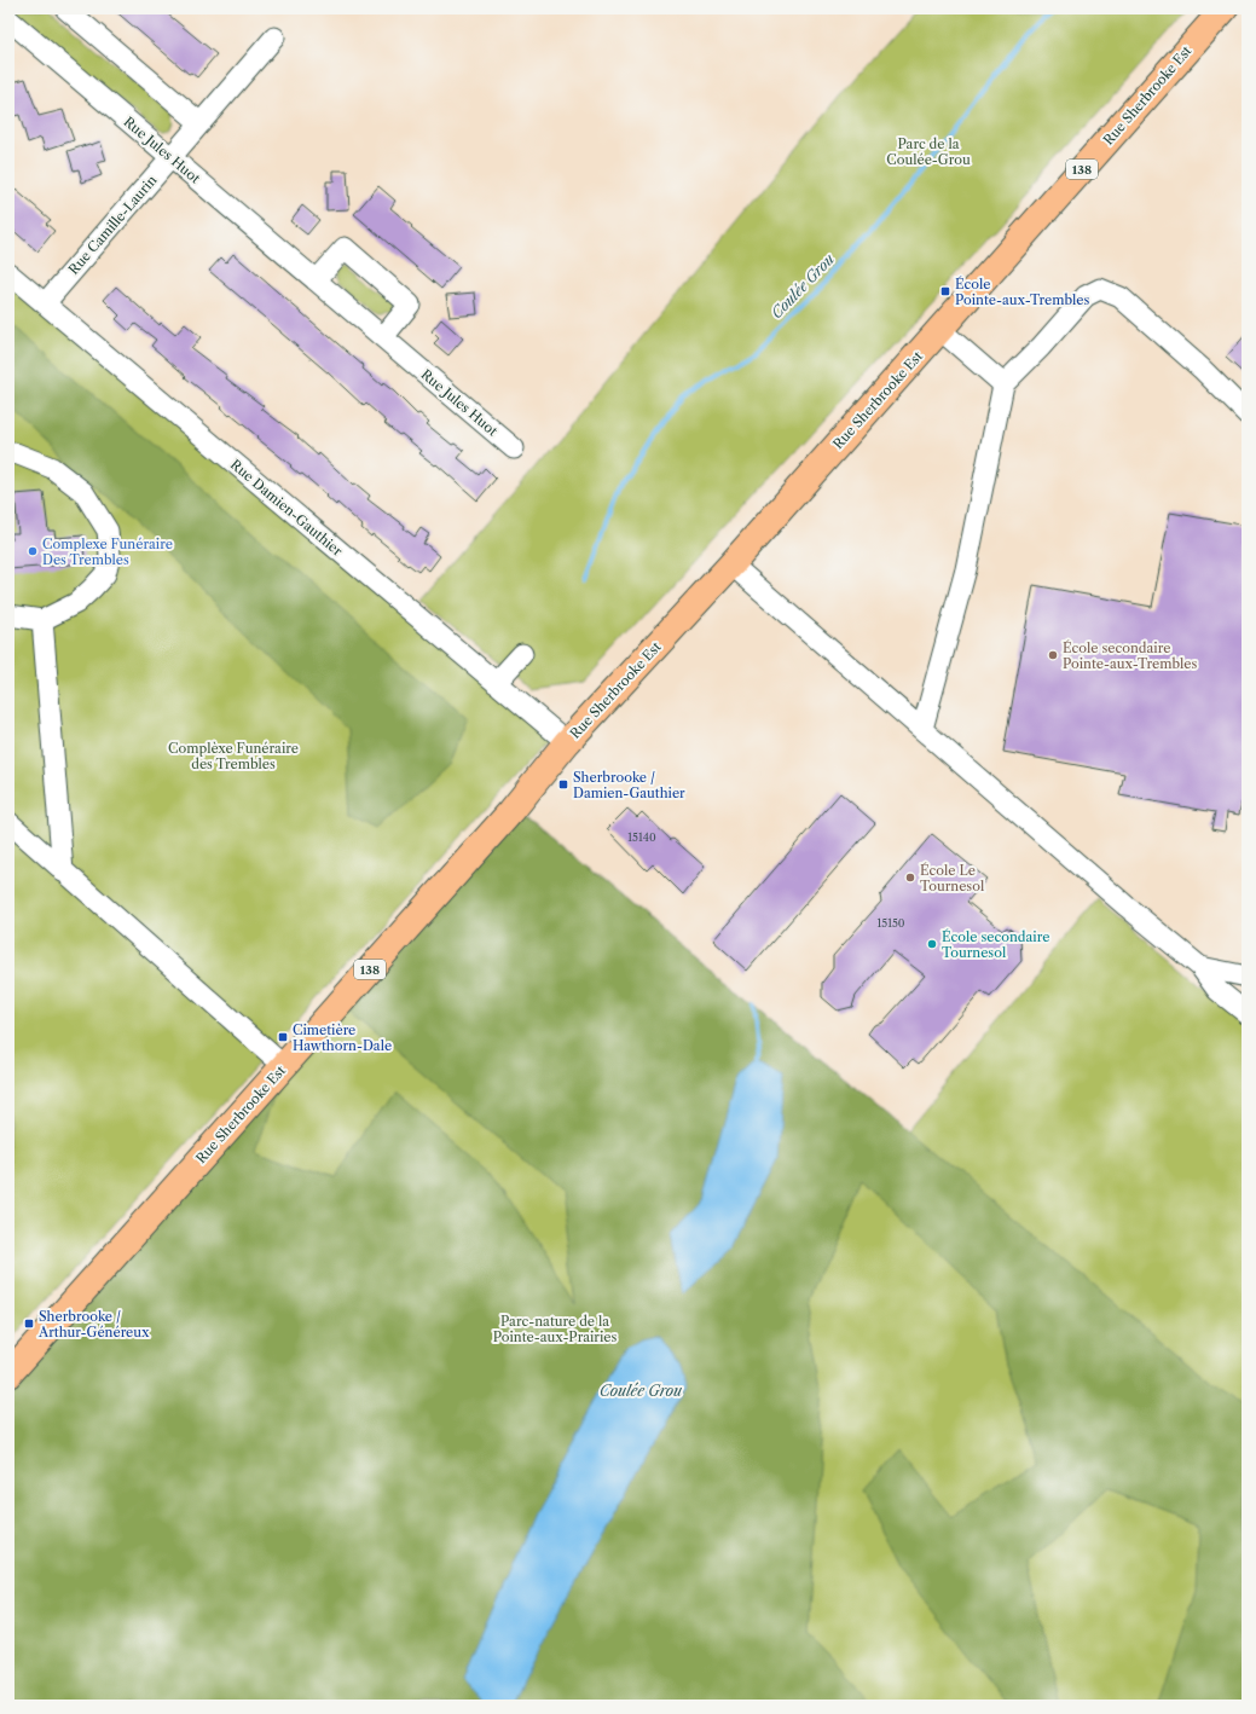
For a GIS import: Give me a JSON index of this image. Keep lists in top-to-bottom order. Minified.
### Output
{"streets":{"main road":["Rue Sherbrooke Est","138"],"street":["Rue Jules Huot","Rue Camille-Laurin","Rue Damien-Gauthier"]},"crossings":[["Rue Sherbrooke Est","Rue Damien-Gauthier"],["Rue Jules Huot","Rue Camille-Laurin"],["Rue Camille-Laurin","Rue Damien-Gauthier"]],"water":["Coulée Grou"],"parks":["Parc de la Coulée-Grou","Complèxe Funéraire des Trembles","Parc-nature de la Pointe-aux-Prairies"],"places":{"transit":["École Pointe-aux-Trembles","Sherbrooke / Damien-Gauthier","Cimetière Hawthorn-Dale","Sherbrooke / Arthur-Généreux"],"other":["Complexe Funéraire Des Trembles","École secondaire Pointe-aux-Trembles","École Le Tournesol","École secondaire Tournesol"]},"house_numbers":["15140","15150"]}
